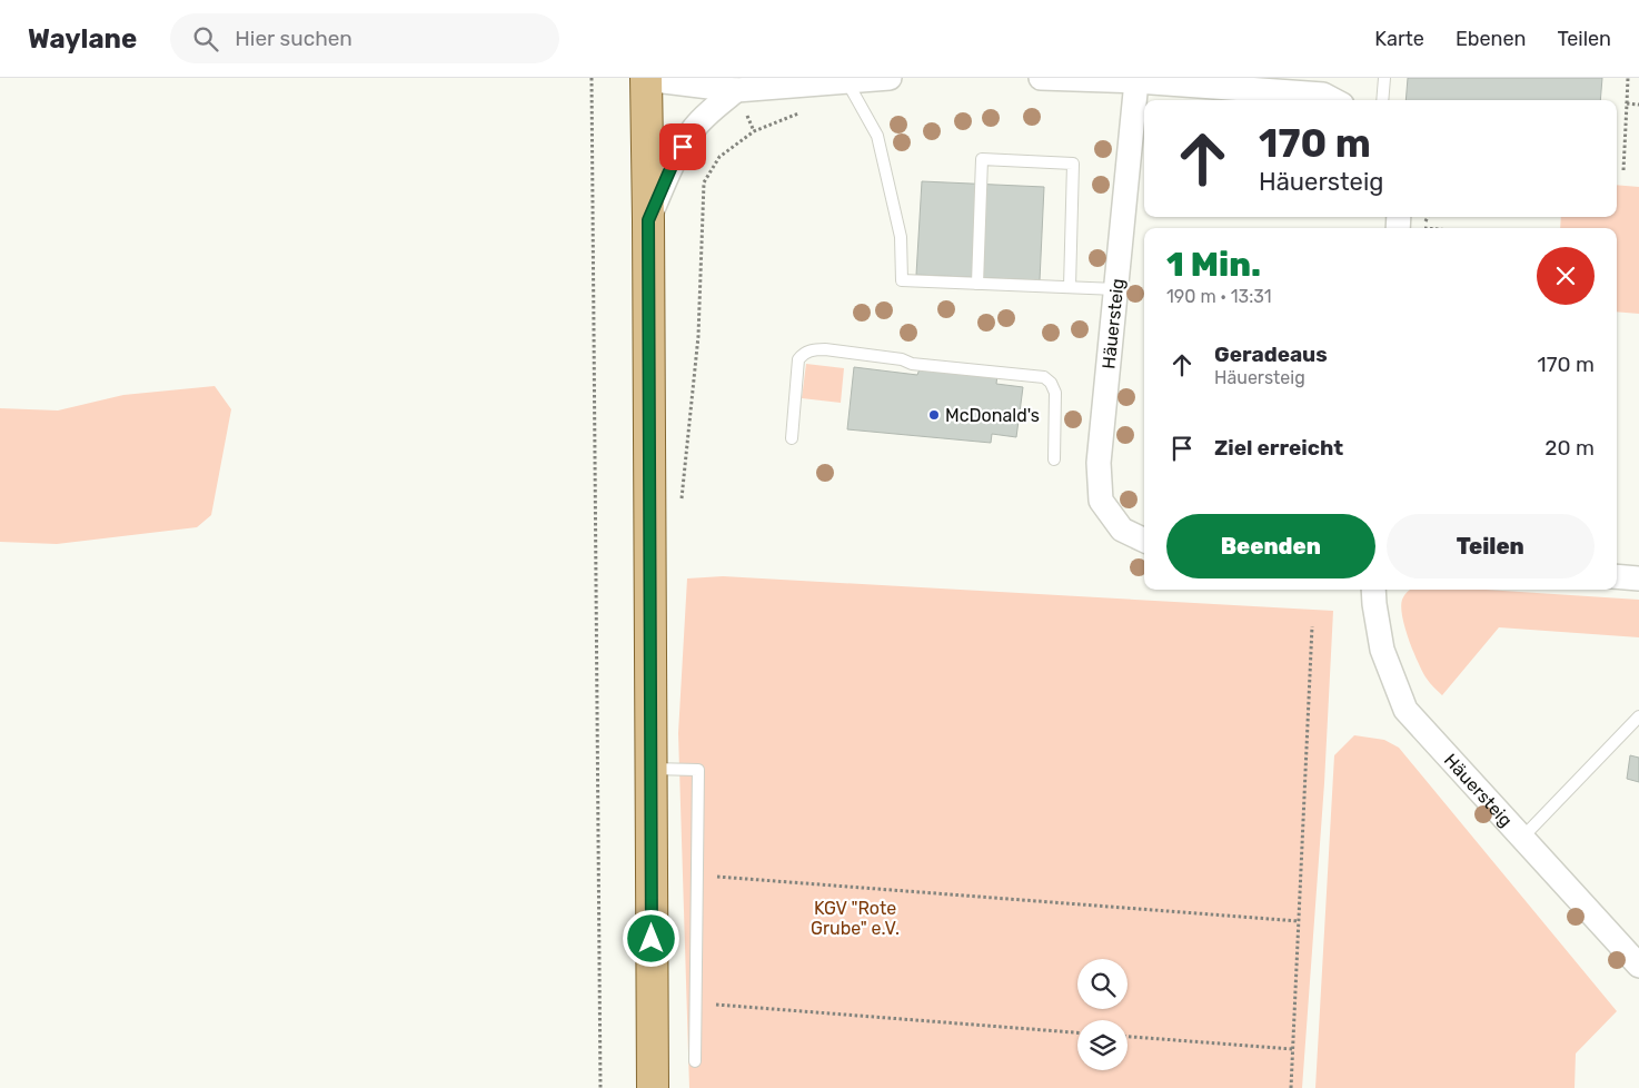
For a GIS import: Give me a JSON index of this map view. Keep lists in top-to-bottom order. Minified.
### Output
{"streets":{"street":["Häuersteig"]},"parks":["KGV \"Rote Grube\" e.V."],"places":["McDonald's"],"page":{"header":"Waylane","search":"Hier suchen","nav":["Karte","Ebenen","Teilen"],"turn":["170 m","Häuersteig"],"heading":["1 Min.","190 m · 13:31"],"list":[{"name":"Geradeaus","note":"Häuersteig","value":"170 m"},{"name":"Ziel erreicht","value":"20 m"}],"buttons":["Beenden","Teilen"]}}
